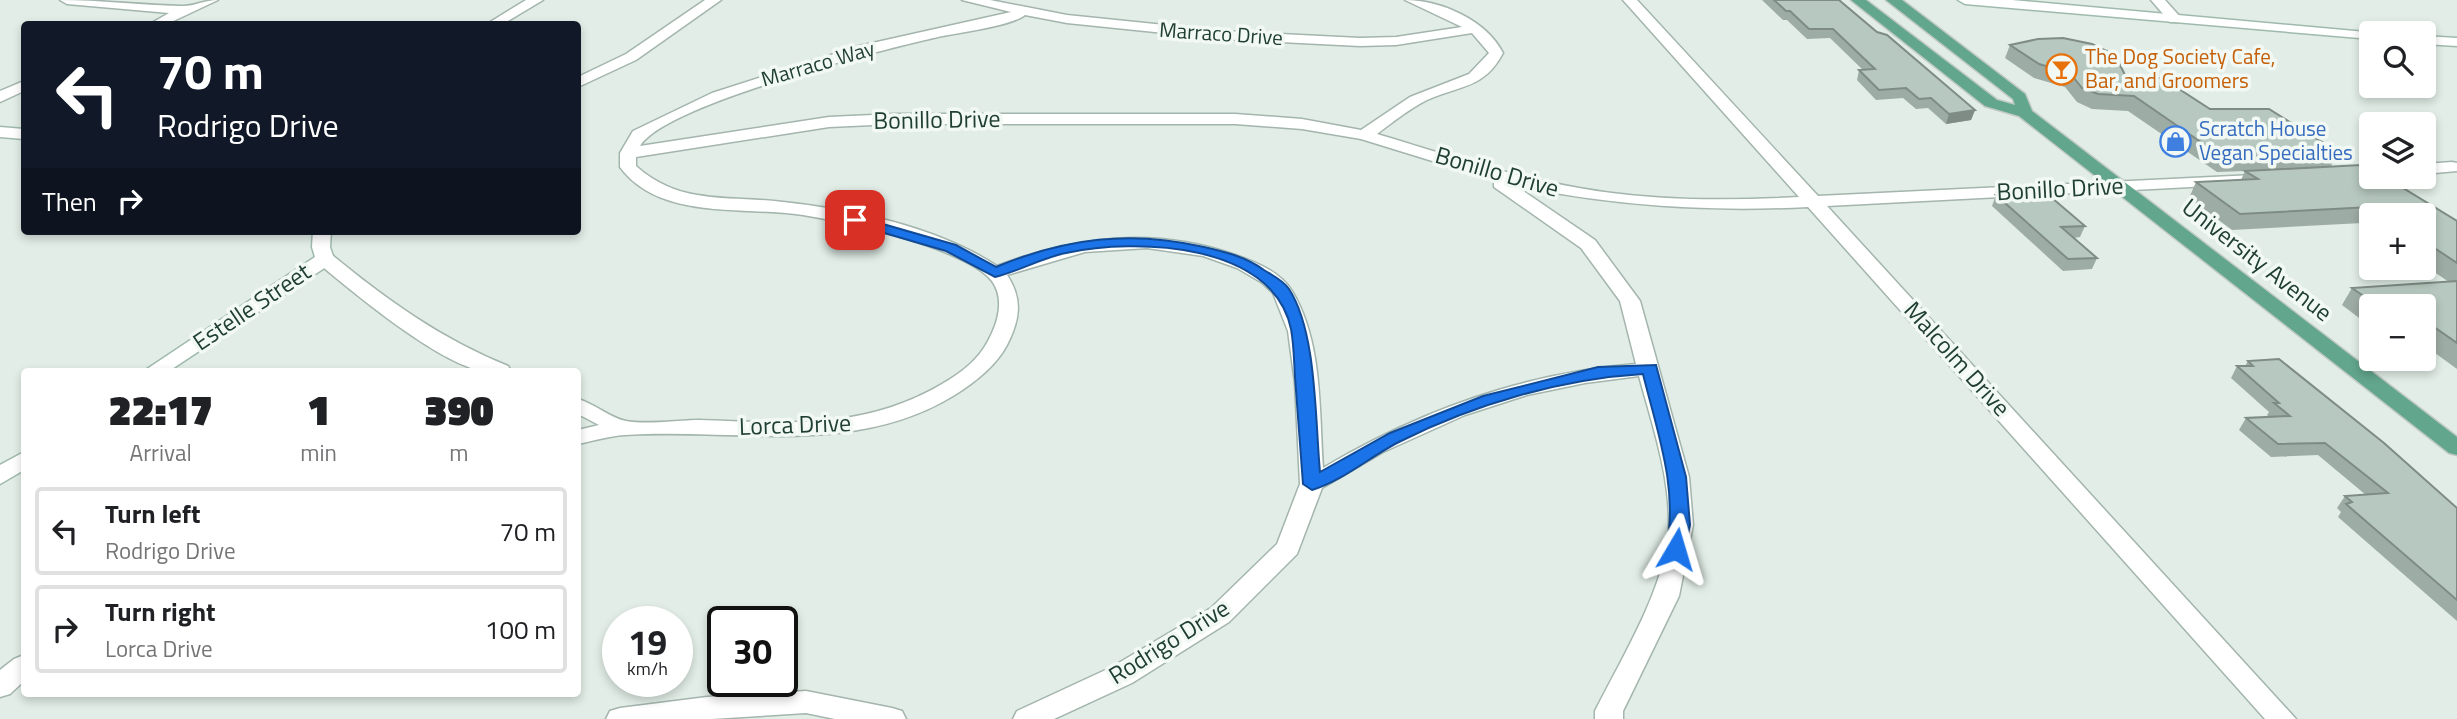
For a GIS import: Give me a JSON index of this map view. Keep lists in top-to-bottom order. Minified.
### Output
{"streets":{"main road":["University Avenue"],"street":["Marraco Drive","Marraco Way","Bonillo Drive","Estelle Street","Malcolm Drive","Lorca Drive","Rodrigo Drive"]},"crossings":[["Marraco Drive","Marraco Way"],["Marraco Way","Bonillo Drive"],["Bonillo Drive","University Avenue"],["Bonillo Drive","Malcolm Drive"]],"places":{"bar":["The Dog Society Cafe, Bar, and Groomers"],"shop":["Scratch House Vegan Specialties"]},"page":{"map_buttons":["+","−"],"turn":["70 m","Rodrigo Drive"],"then":"Then","eta":["22:17","Arrival","1","min","390","m"],"list":[{"name":"Turn left","note":"Rodrigo Drive","value":"70 m"},{"name":"Turn right","note":"Lorca Drive","value":"100 m"}],"speed":"19 km/h","limit":"30"}}
